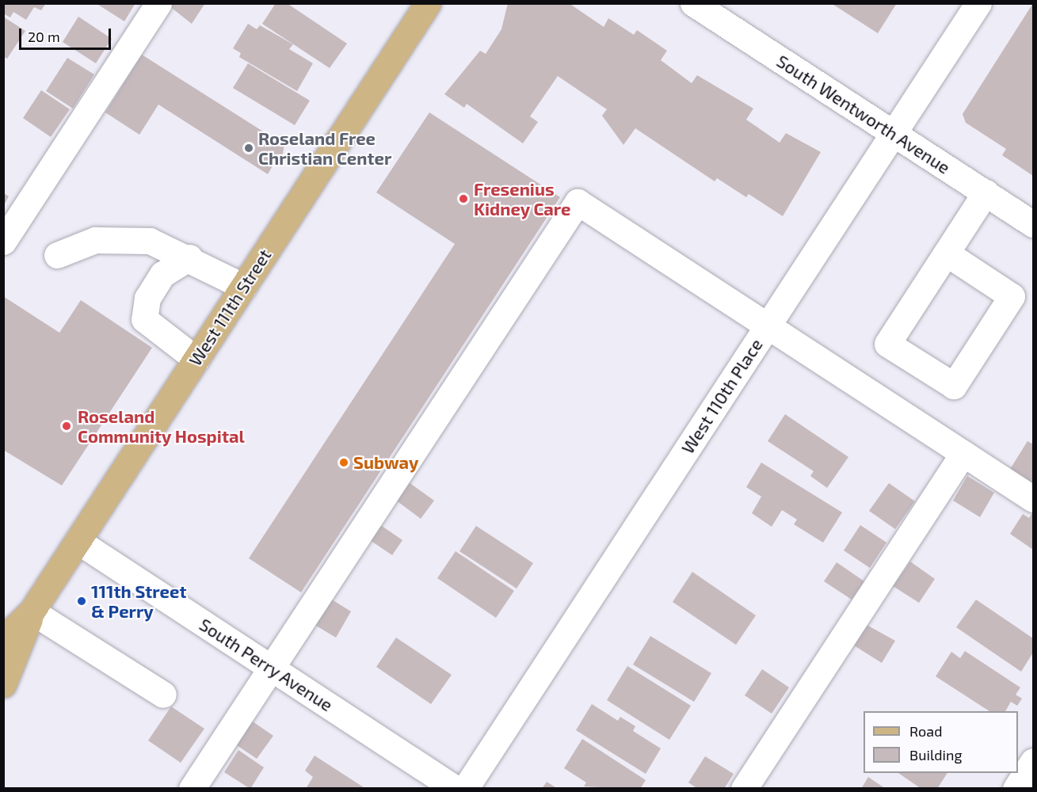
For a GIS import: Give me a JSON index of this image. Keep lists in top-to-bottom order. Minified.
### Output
{"streets":{"main road":["West 111th Street"],"street":["South Wentworth Avenue","West 110th Place","South Perry Avenue"]},"crossings":[["South Wentworth Avenue","West 110th Place"],["West 111th Street","South Perry Avenue"]],"places":["Roseland Free Christian Center","Fresenius Kidney Care","Roseland Community Hospital","Subway","111th Street & Perry"],"legend":["Road","Building"],"scale_bar":"20 m"}
